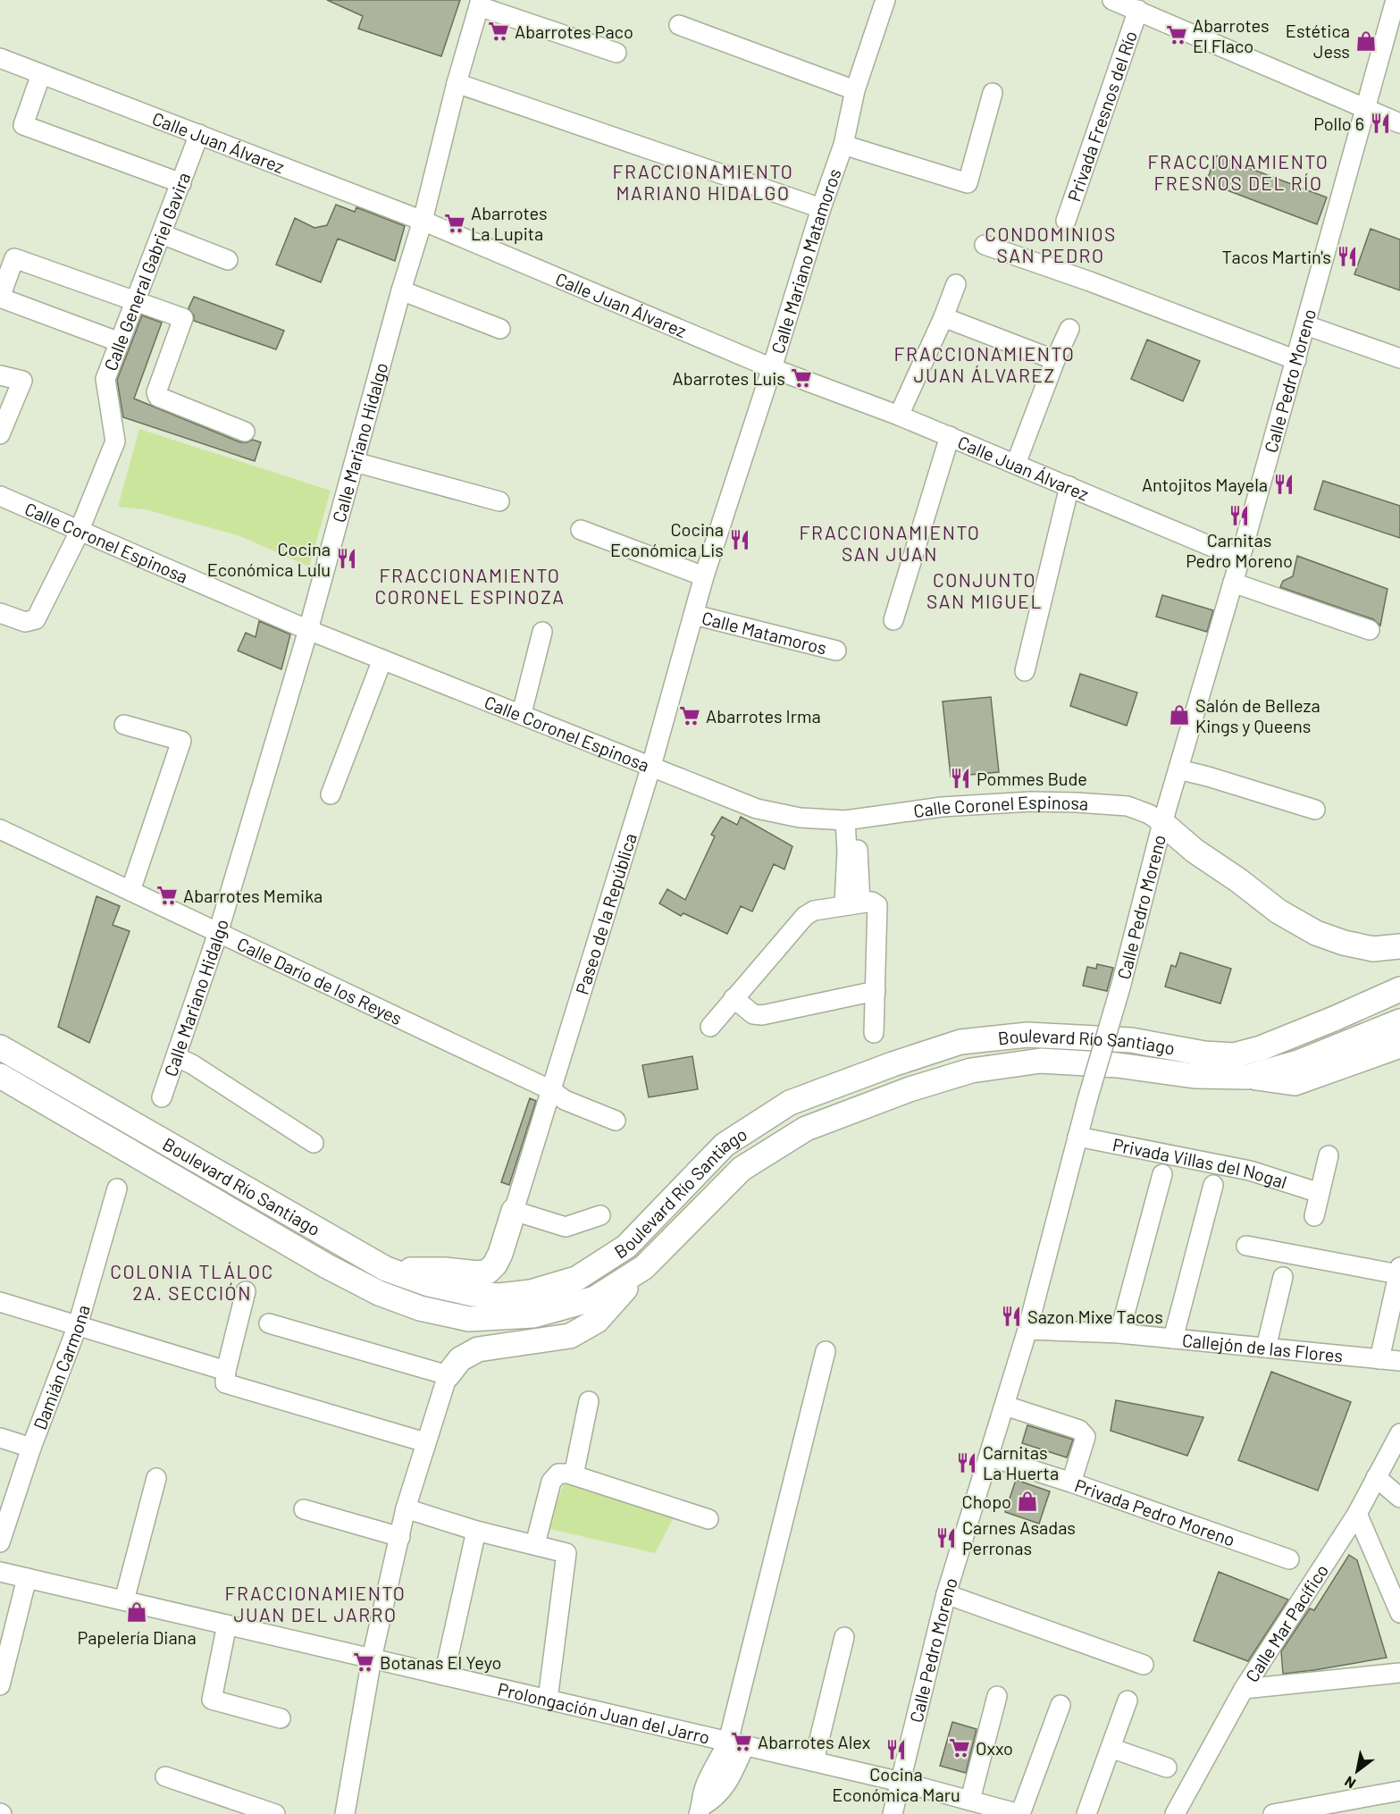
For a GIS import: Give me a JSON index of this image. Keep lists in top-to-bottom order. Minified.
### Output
{"streets":{"main road":["Boulevard Río Santiago"],"street":["Privada Fresnos del Río","Calle Juan Álvarez","Calle Mariano Matamoros","Calle General Gabriel Gavira","Calle Pedro Moreno","Calle Mariano Hidalgo","Calle Coronel Espinosa","Calle Matamoros","Paseo de la República","Calle Darío de los Reyes","Privada Villas del Nogal","Callejón de las Flores","Damián Carmona","Privada Pedro Moreno","Calle Mar Pacífico","Prolongación Juan del Jarro"]},"crossings":[["Calle Juan Álvarez","Calle Mariano Matamoros"],["Calle Juan Álvarez","Calle General Gabriel Gavira"],["Calle Juan Álvarez","Calle Pedro Moreno"],["Calle Juan Álvarez","Calle Mariano Hidalgo"],["Calle Mariano Matamoros","Calle Matamoros"],["Calle Mariano Matamoros","Paseo de la República"],["Calle General Gabriel Gavira","Calle Coronel Espinosa"],["Calle Pedro Moreno","Calle Coronel Espinosa"],["Calle Pedro Moreno","Privada Villas del Nogal"],["Calle Pedro Moreno","Callejón de las Flores"],["Calle Pedro Moreno","Privada Pedro Moreno"],["Calle Pedro Moreno","Prolongación Juan del Jarro"],["Calle Mariano Hidalgo","Calle Coronel Espinosa"],["Calle Mariano Hidalgo","Calle Darío de los Reyes"],["Calle Coronel Espinosa","Paseo de la República"],["Calle Matamoros","Paseo de la República"],["Paseo de la República","Calle Darío de los Reyes"]],"districts":["FRACCIONAMIENTO FRESNOS DEL RÍO","FRACCIONAMIENTO MARIANO HIDALGO","CONDOMINIOS SAN PEDRO","FRACCIONAMIENTO JUAN ÁLVAREZ","FRACCIONAMIENTO SAN JUAN","FRACCIONAMIENTO CORONEL ESPINOZA","CONJUNTO SAN MIGUEL","COLONIA TLÁLOC 2A. SECCIÓN","FRACCIONAMIENTO JUAN DEL JARRO"],"places":{"supermarket":["Abarrotes Paco","Abarrotes El Flaco","Abarrotes La Lupita","Abarrotes Luis","Abarrotes Irma","Abarrotes Memika","Botanas El Yeyo","Abarrotes Alex","Oxxo"],"shop":["Estética Jess","Salón de Belleza Kings y Queens","Chopo","Papelería Diana"],"restaurant":["Pollo 6","Tacos Martin's","Antojitos Mayela","Carnitas Pedro Moreno","Cocina Económica Lis","Cocina Económica Lulu","Pommes Bude","Sazon Mixe Tacos","Carnitas La Huerta","Carnes Asadas Perronas","Cocina Económica Maru"]},"north":"bottom left"}
